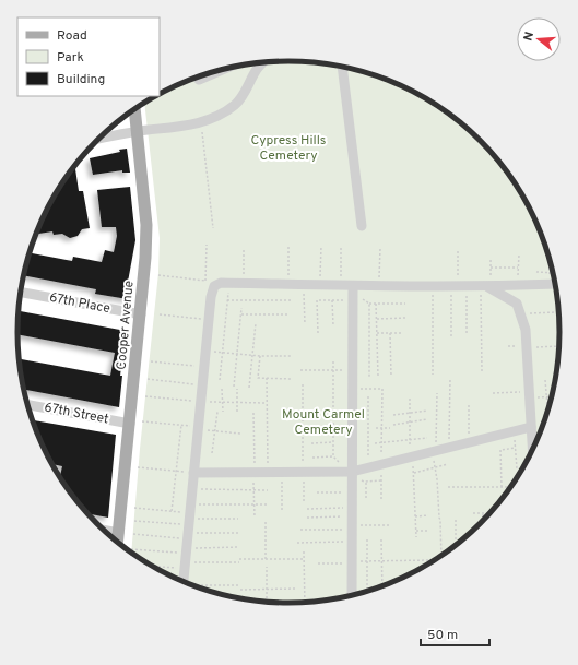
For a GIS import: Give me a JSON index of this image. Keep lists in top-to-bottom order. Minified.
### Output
{"streets":{"main road":["Cooper Avenue"],"street":["67th Place","67th Street"]},"crossings":[["67th Place","Cooper Avenue"],["Cooper Avenue","67th Street"]],"parks":["Cypress Hills Cemetery","Mount Carmel Cemetery"],"legend":["Road","Park","Building"],"scale_bar":"50 m","north":"left"}
